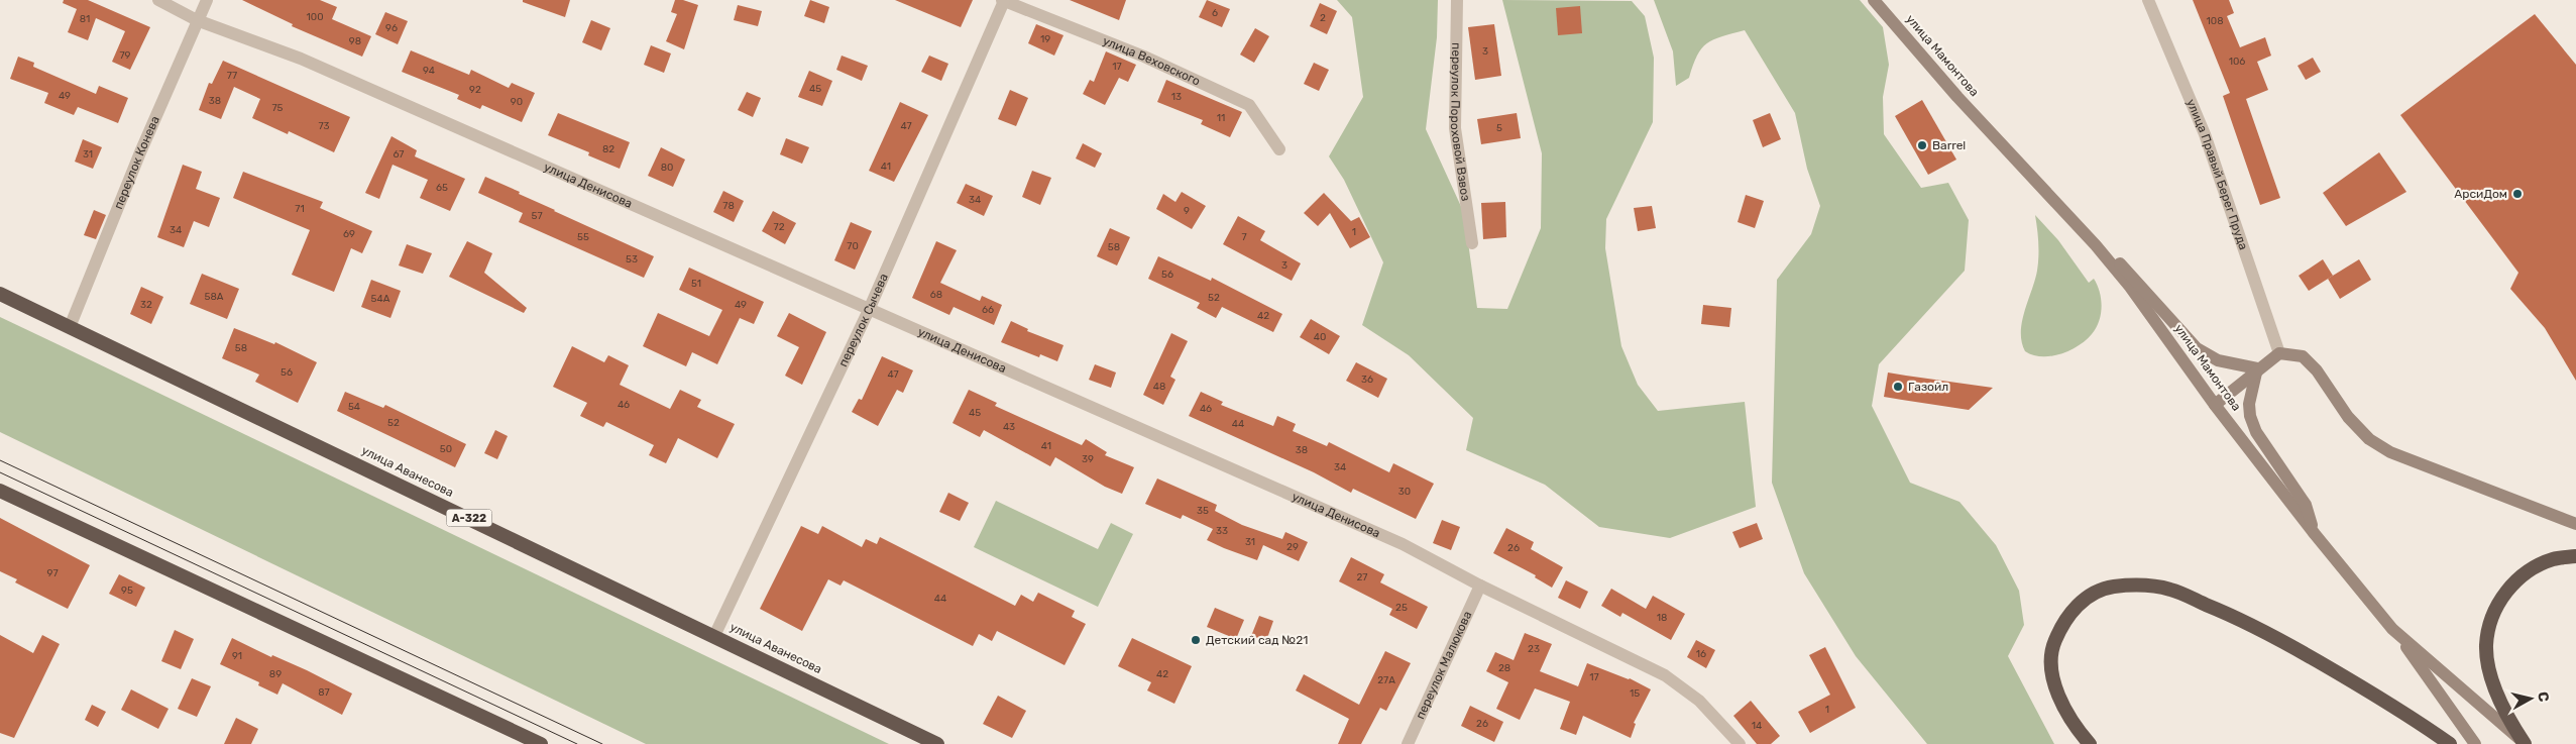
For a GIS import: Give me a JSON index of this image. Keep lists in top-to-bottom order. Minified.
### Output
{"streets":{"highway":["улица Аванесова","А-322"],"main road":["улица Мамонтова"],"street":["улица Веховского","переулок Пороховой Взвоз","переулок Конева","улица Правый Берег Пруда","улица Денисова","переулок Сычева","переулок Малюкова"]},"crossings":[["улица Веховского","переулок Сычева"],["переулок Конева","улица Денисова"],["переулок Конева","улица Аванесова"],["улица Денисова","переулок Сычева"],["улица Денисова","переулок Малюкова"],["переулок Сычева","улица Аванесова"]],"places":["Barrel","АрсиДом","Газойл","Детский сад №21"],"house_numbers":["6","100","2","81","108","96","19","98","3","79","106","17","94","77","45","92","49","13","38","90","75","11","73","47","5","82","31","67","41","80","65","34","78","71","9","57","72","34","1","69","55","7","70","58","53","3","56","51","68","58А","52","54А","32","49","66","42","40","58","56","47","36","48","46","54","46","45","52","44","43","41","50","38","39","34","30","35","33","31","29","26","97","27","95","44","25","18","23","16","91","28","89","42","17","27А","87","15","1","26","14"],"north":"right"}
